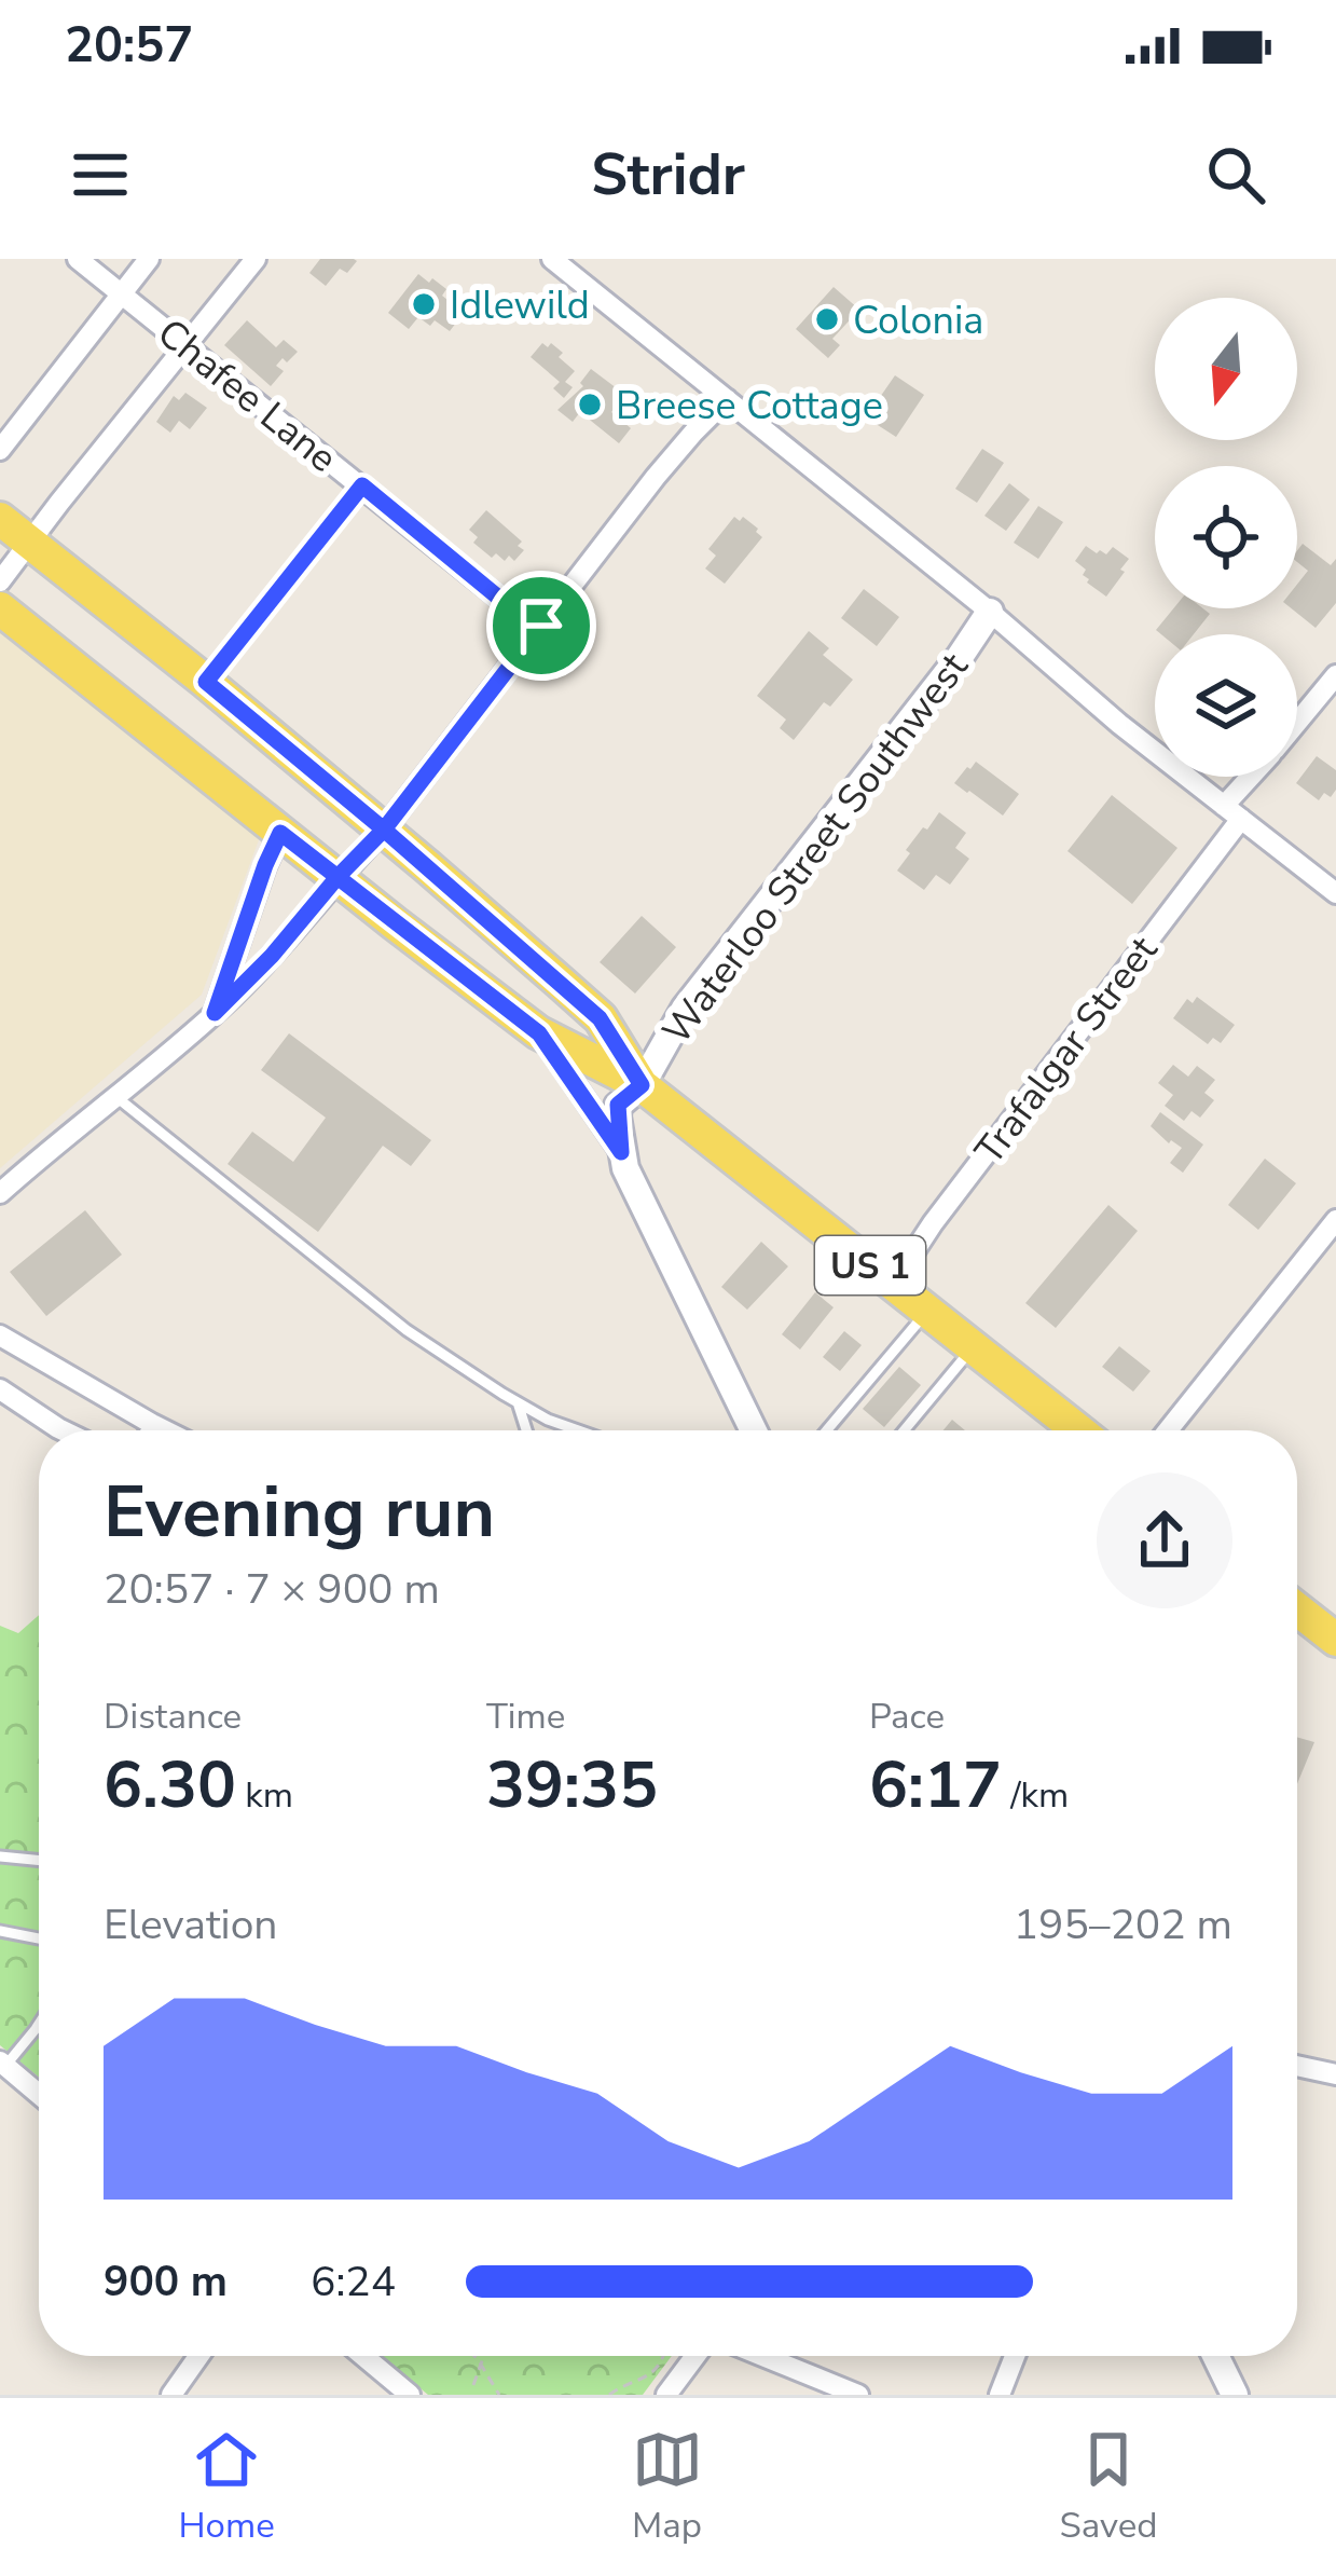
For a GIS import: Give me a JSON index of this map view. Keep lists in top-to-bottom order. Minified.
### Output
{"streets":{"main road":["US 1"],"street":["Chafee Lane","Waterloo Street Southwest","Trafalgar Street"]},"crossings":[["Waterloo Street Southwest","US 1"],["Trafalgar Street","US 1"]],"places":["Idlewild","Colonia","Breese Cottage"],"north":"bottom","page":{"status":"20:57","header":"Stridr","heading":["Evening run","20:57 · 7 × 900 m"],"stats":[["Distance","6.30 km"],["Time","39:35"],["Pace","6:17 /km"]],"chart":["Elevation","195–202 m"],"list":[{"name":"900 m","note":"6:24"}],"tabs":["Home","Map","Saved"]}}
